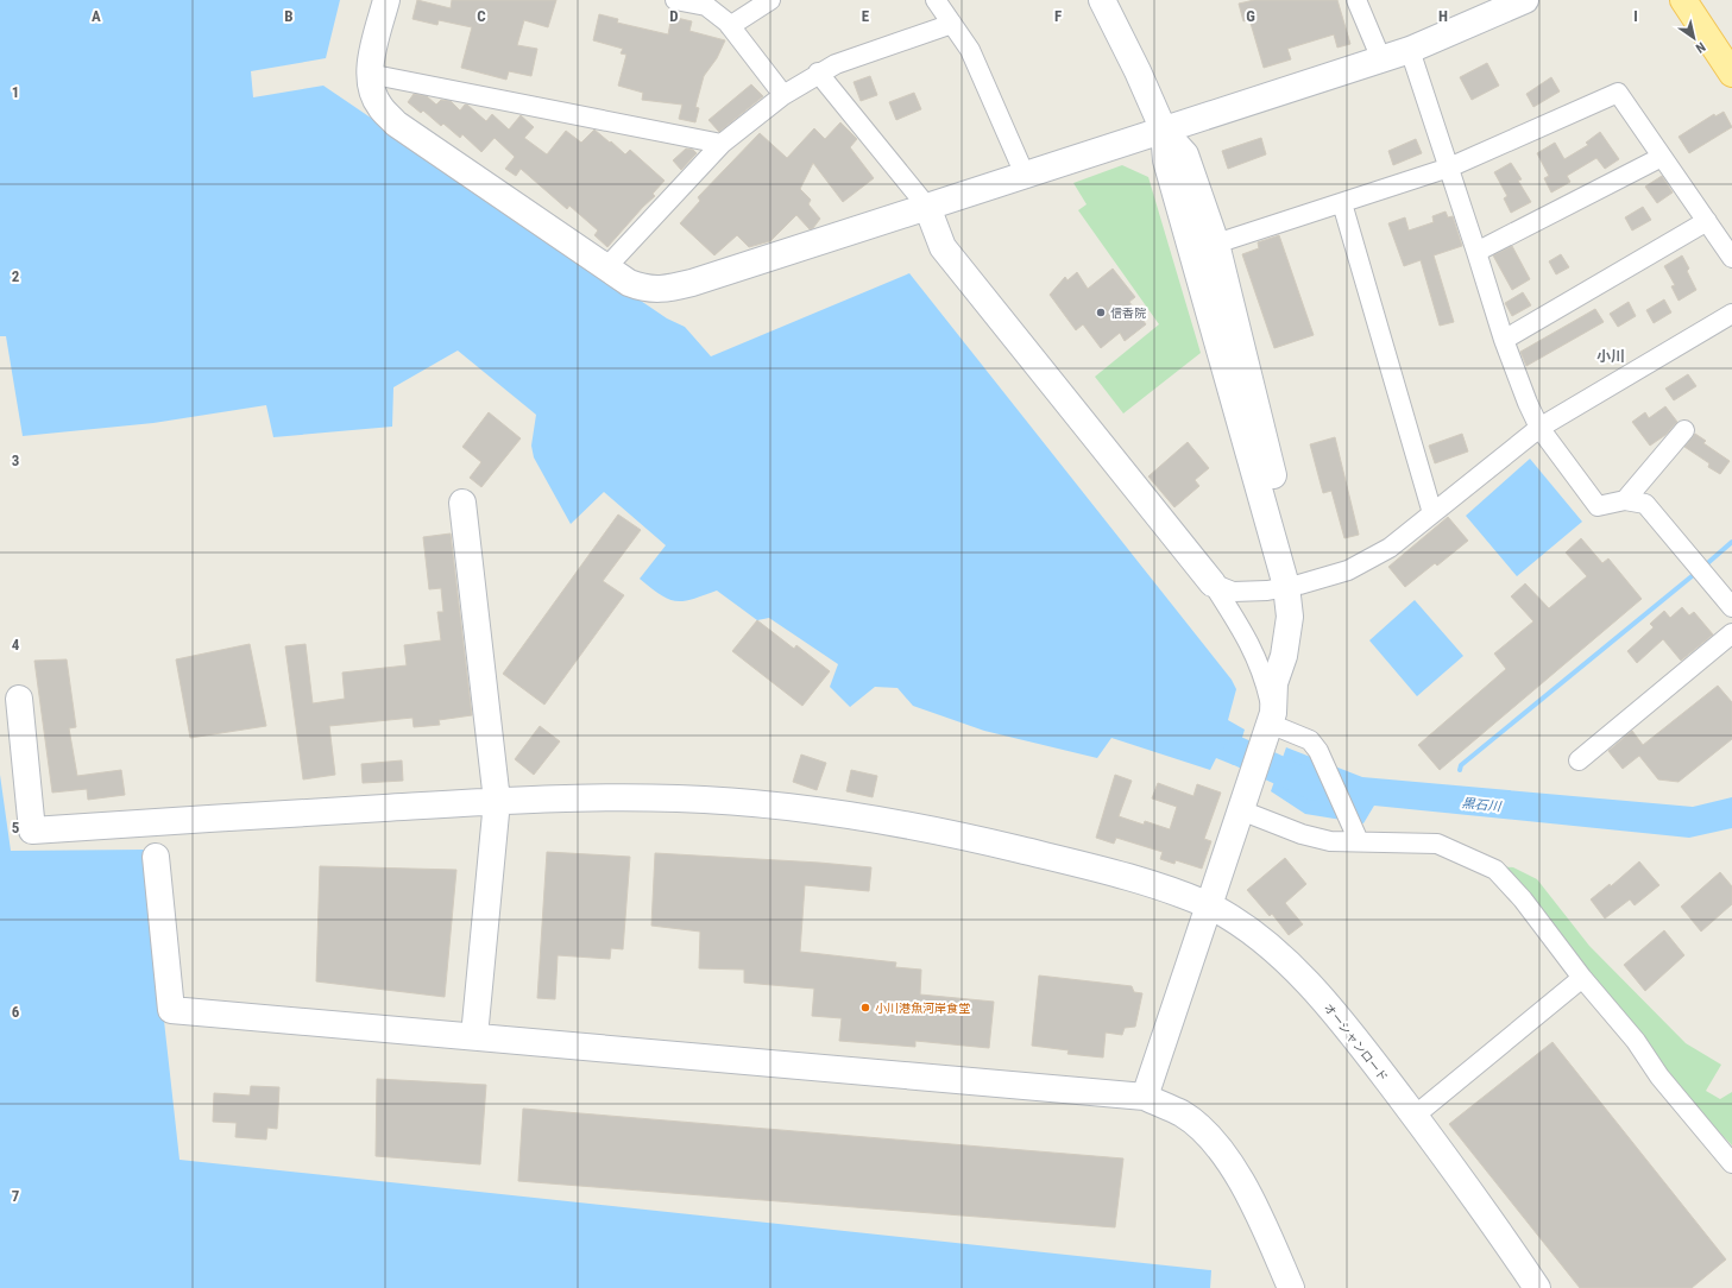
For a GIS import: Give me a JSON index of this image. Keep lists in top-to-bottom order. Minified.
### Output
{"streets":{"street":["オーシャンロード"]},"districts":["小川"],"water":["黒石川"],"places":["信香院","小川港魚河岸食堂"],"north":"bottom right","grid":{"columns":["A","B","C","D","E","F","G","H","I"],"rows":["1","2","3","4","5","6","7"]}}
